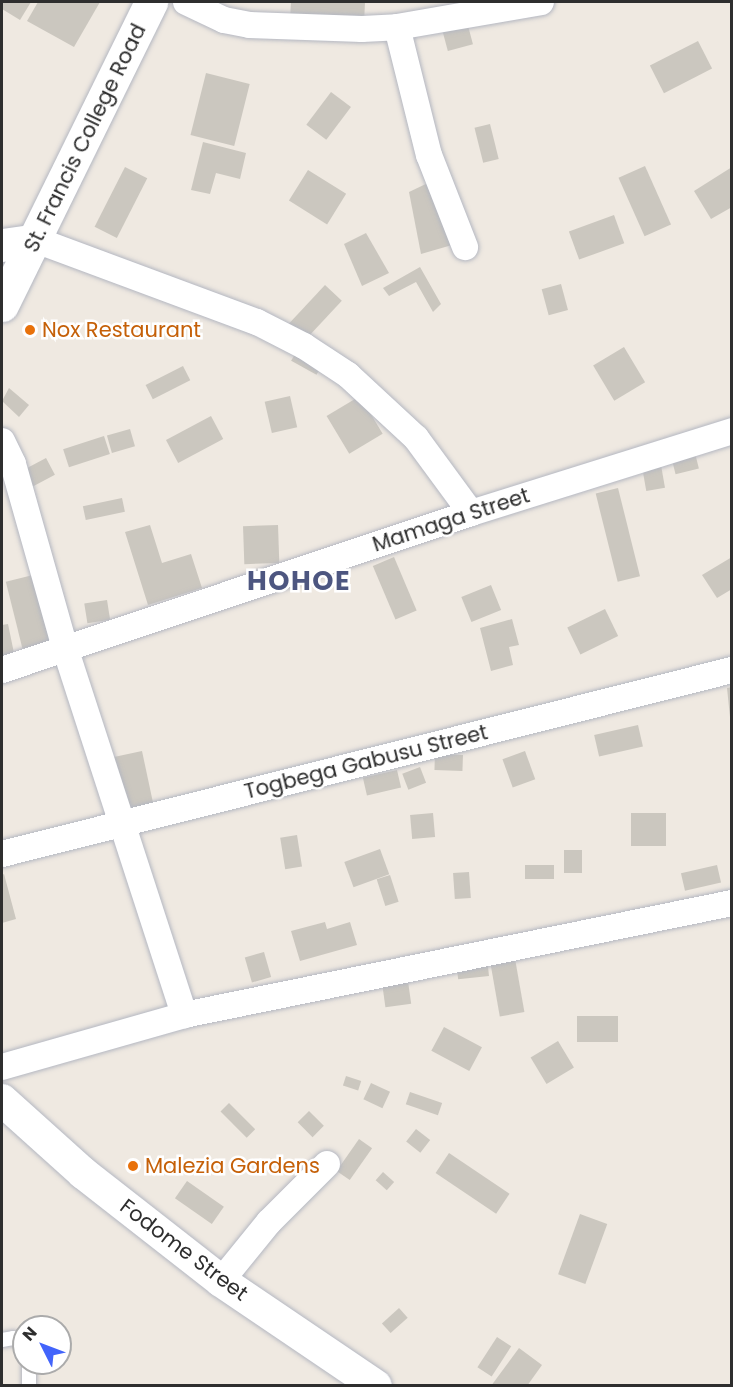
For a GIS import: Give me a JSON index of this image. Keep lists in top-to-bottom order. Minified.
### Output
{"streets":{"main road":["St. Francis College Road"],"street":["Mamaga Street","Togbega Gabusu Street","Fodome Street"]},"districts":["HOHOE"],"places":["Nox Restaurant","Malezia Gardens"],"north":"top left"}
